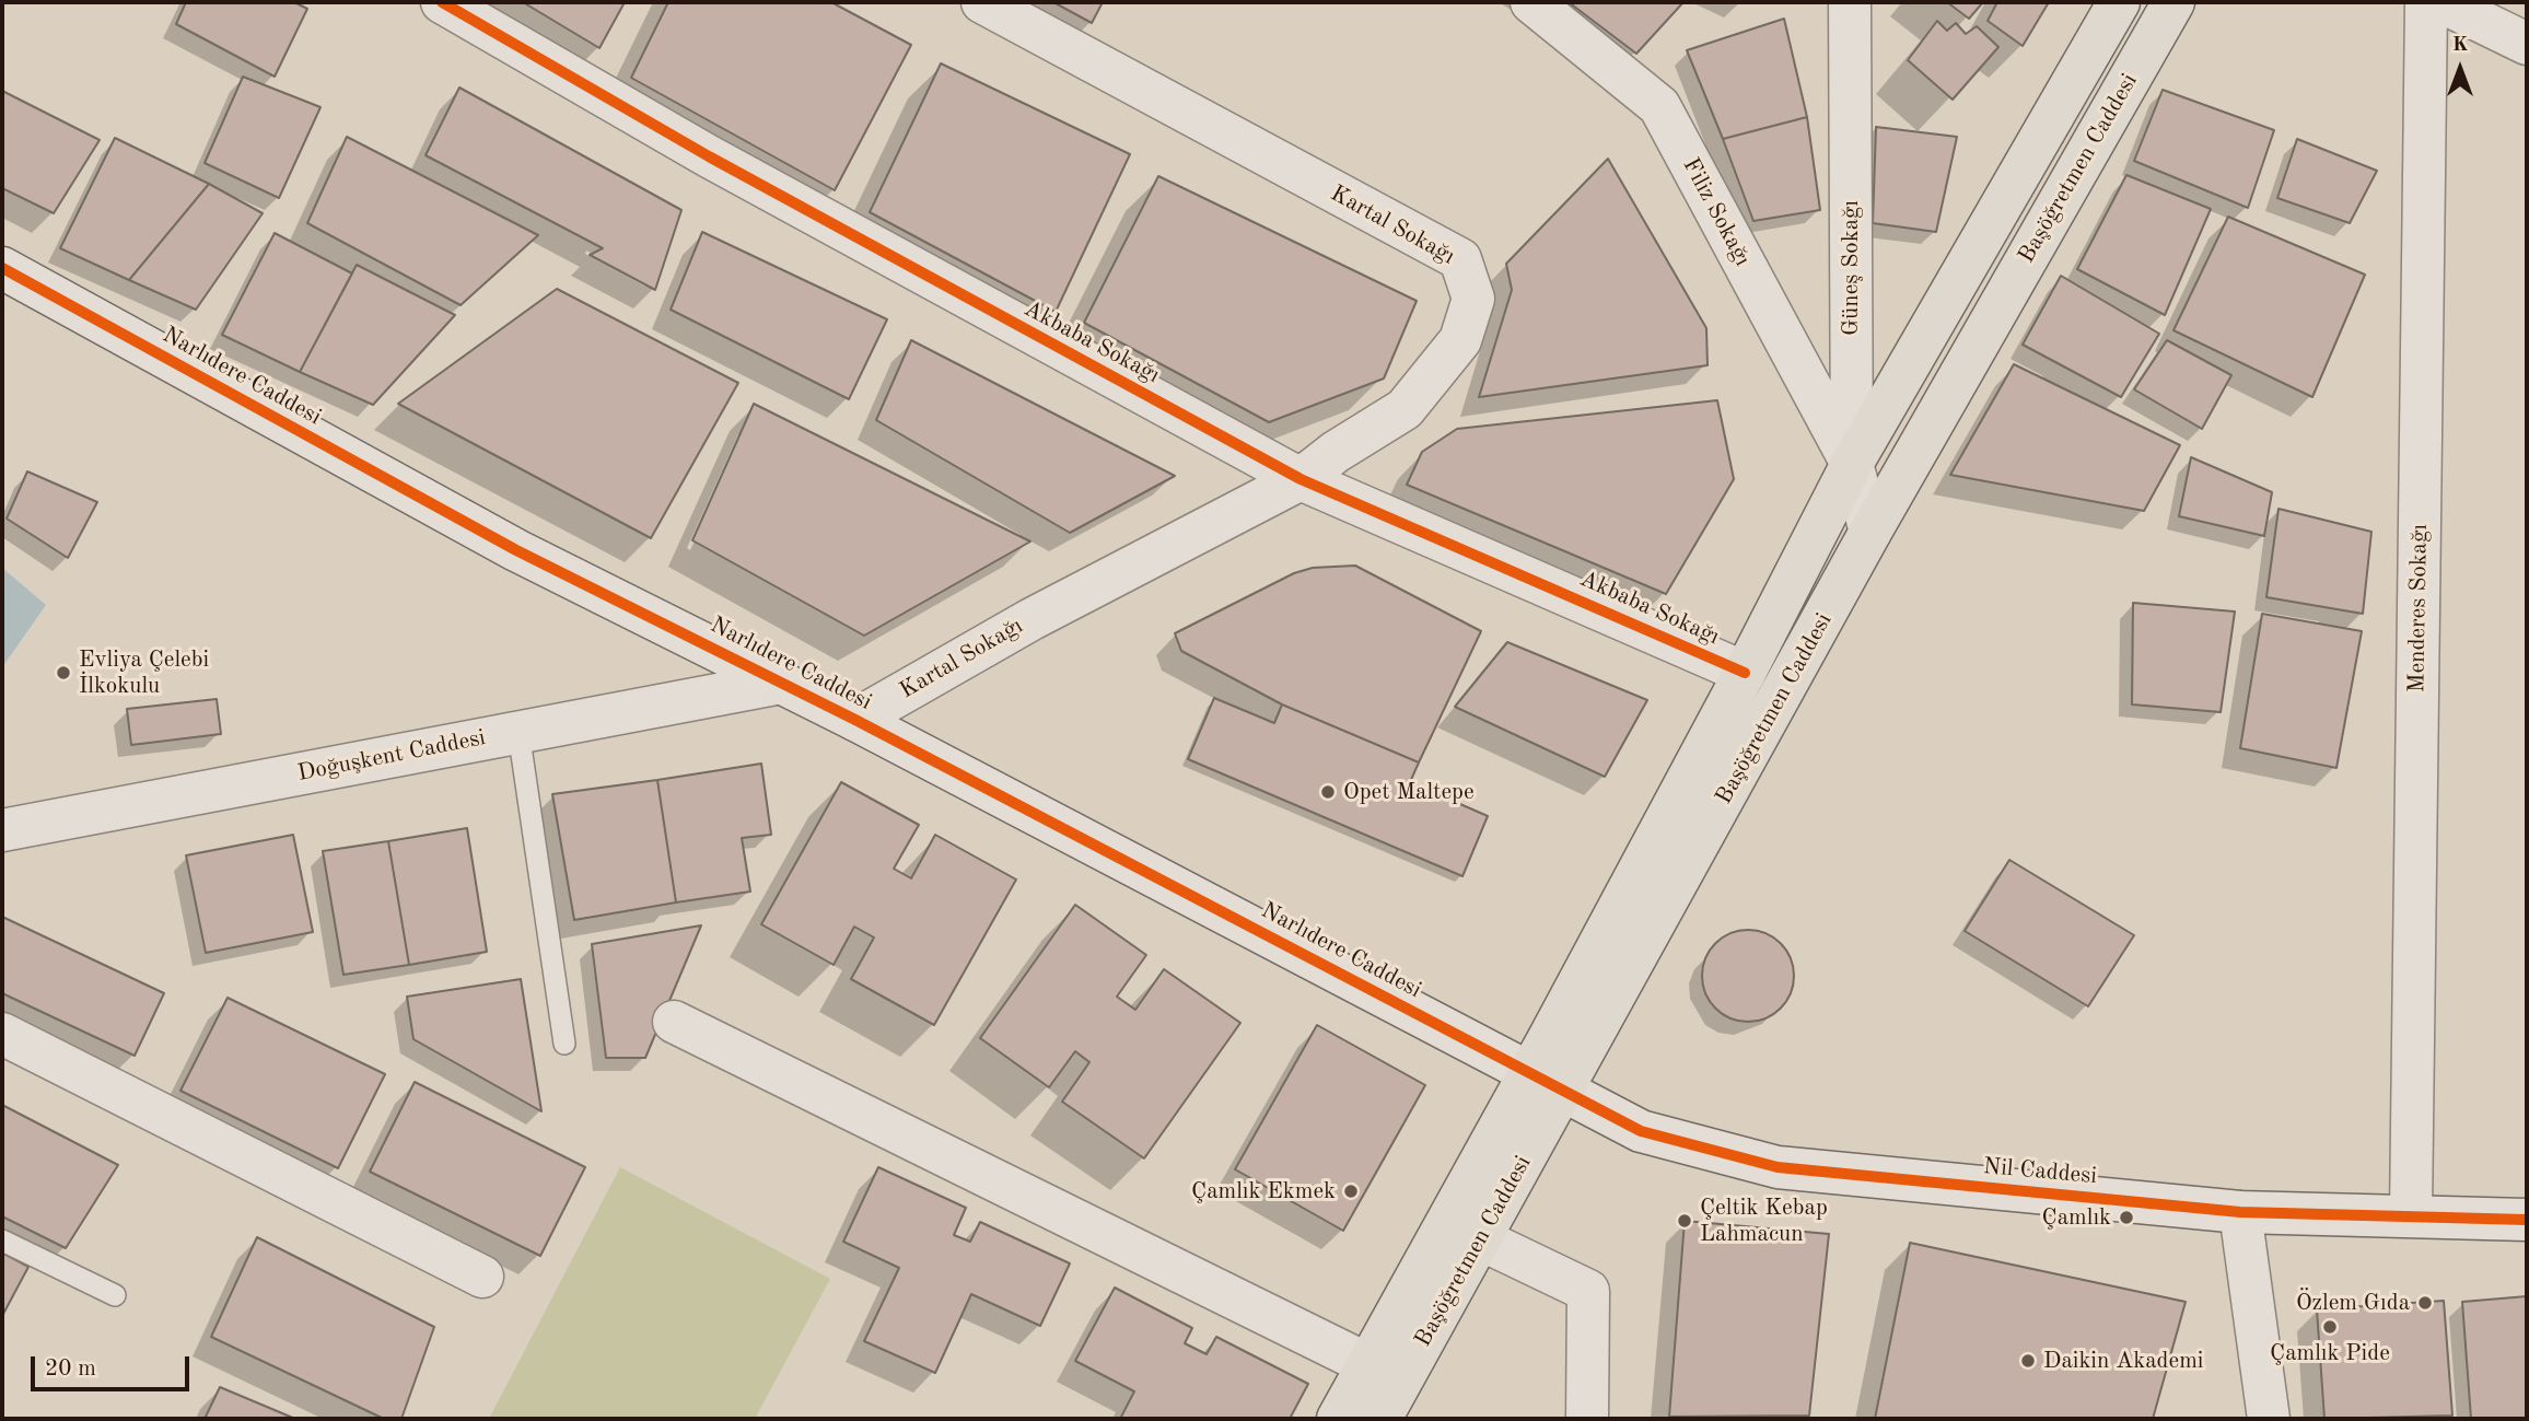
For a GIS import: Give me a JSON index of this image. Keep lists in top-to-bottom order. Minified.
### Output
{"streets":{"main road":["Başöğretmen Caddesi"],"street":["Filiz Sokağı","Kartal Sokağı","Güneş Sokağı","Akbaba Sokağı","Narlıdere Caddesi","Menderes Sokağı","Doğuşkent Caddesi","Nil Caddesi"]},"crossings":[["Başöğretmen Caddesi","Filiz Sokağı"],["Başöğretmen Caddesi","Güneş Sokağı"],["Başöğretmen Caddesi","Akbaba Sokağı"],["Başöğretmen Caddesi","Narlıdere Caddesi"],["Başöğretmen Caddesi","Nil Caddesi"],["Filiz Sokağı","Güneş Sokağı"],["Kartal Sokağı","Akbaba Sokağı"],["Kartal Sokağı","Narlıdere Caddesi"],["Narlıdere Caddesi","Doğuşkent Caddesi"],["Narlıdere Caddesi","Nil Caddesi"],["Menderes Sokağı","Nil Caddesi"]],"places":["Evliya Çelebi İlkokulu","Opet Maltepe","Çamlık Ekmek","Çamlık","Çeltik Kebap Lahmacun","Özlem Gıda","Çamlık Pide","Daikin Akademi"],"scale_bar":"20 m","north":"top"}
